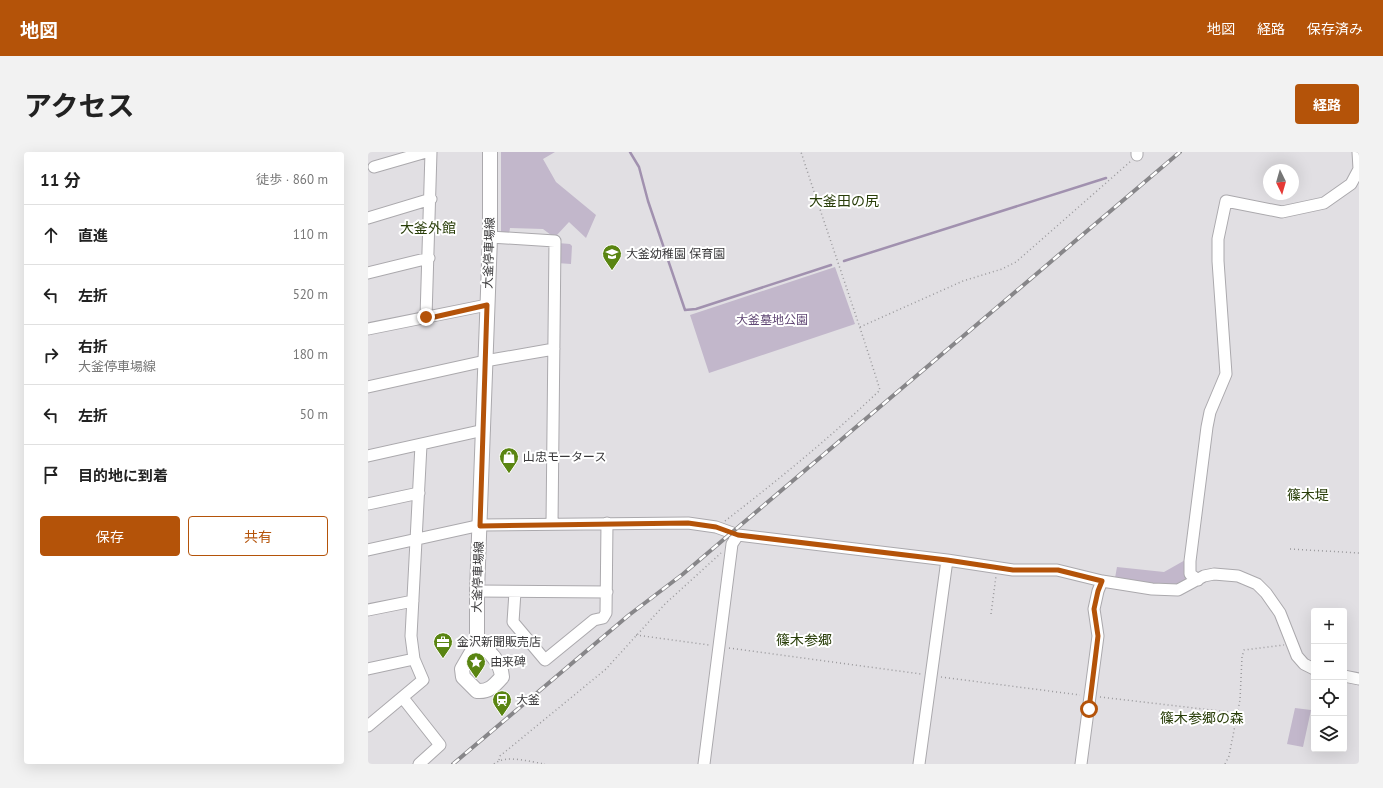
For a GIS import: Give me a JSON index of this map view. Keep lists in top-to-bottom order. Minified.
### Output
{"streets":{"main road":["大釜停車場線"]},"districts":["大釜田の尻","大釜外館","篠木堤","篠木参郷","篠木参郷の森"],"parks":["大釜墓地公園"],"places":{"school or university":["大釜幼稚園 保育園"],"shop":["山忠モータース"],"office":["金沢新聞販売店"],"place":["由来碑"],"station":["大釜"]},"north":"bottom","page":{"header":"地図","nav":["地図","経路","保存済み"],"title":"アクセス","buttons":["経路",["保存","共有"]],"heading":["11 分","徒歩 · 860 m"],"list":[["直進","110 m"],["左折","520 m"],["右折","大釜停車場線","180 m"],["左折","50 m"],"目的地に到着"],"map_buttons":["+","−"]}}
